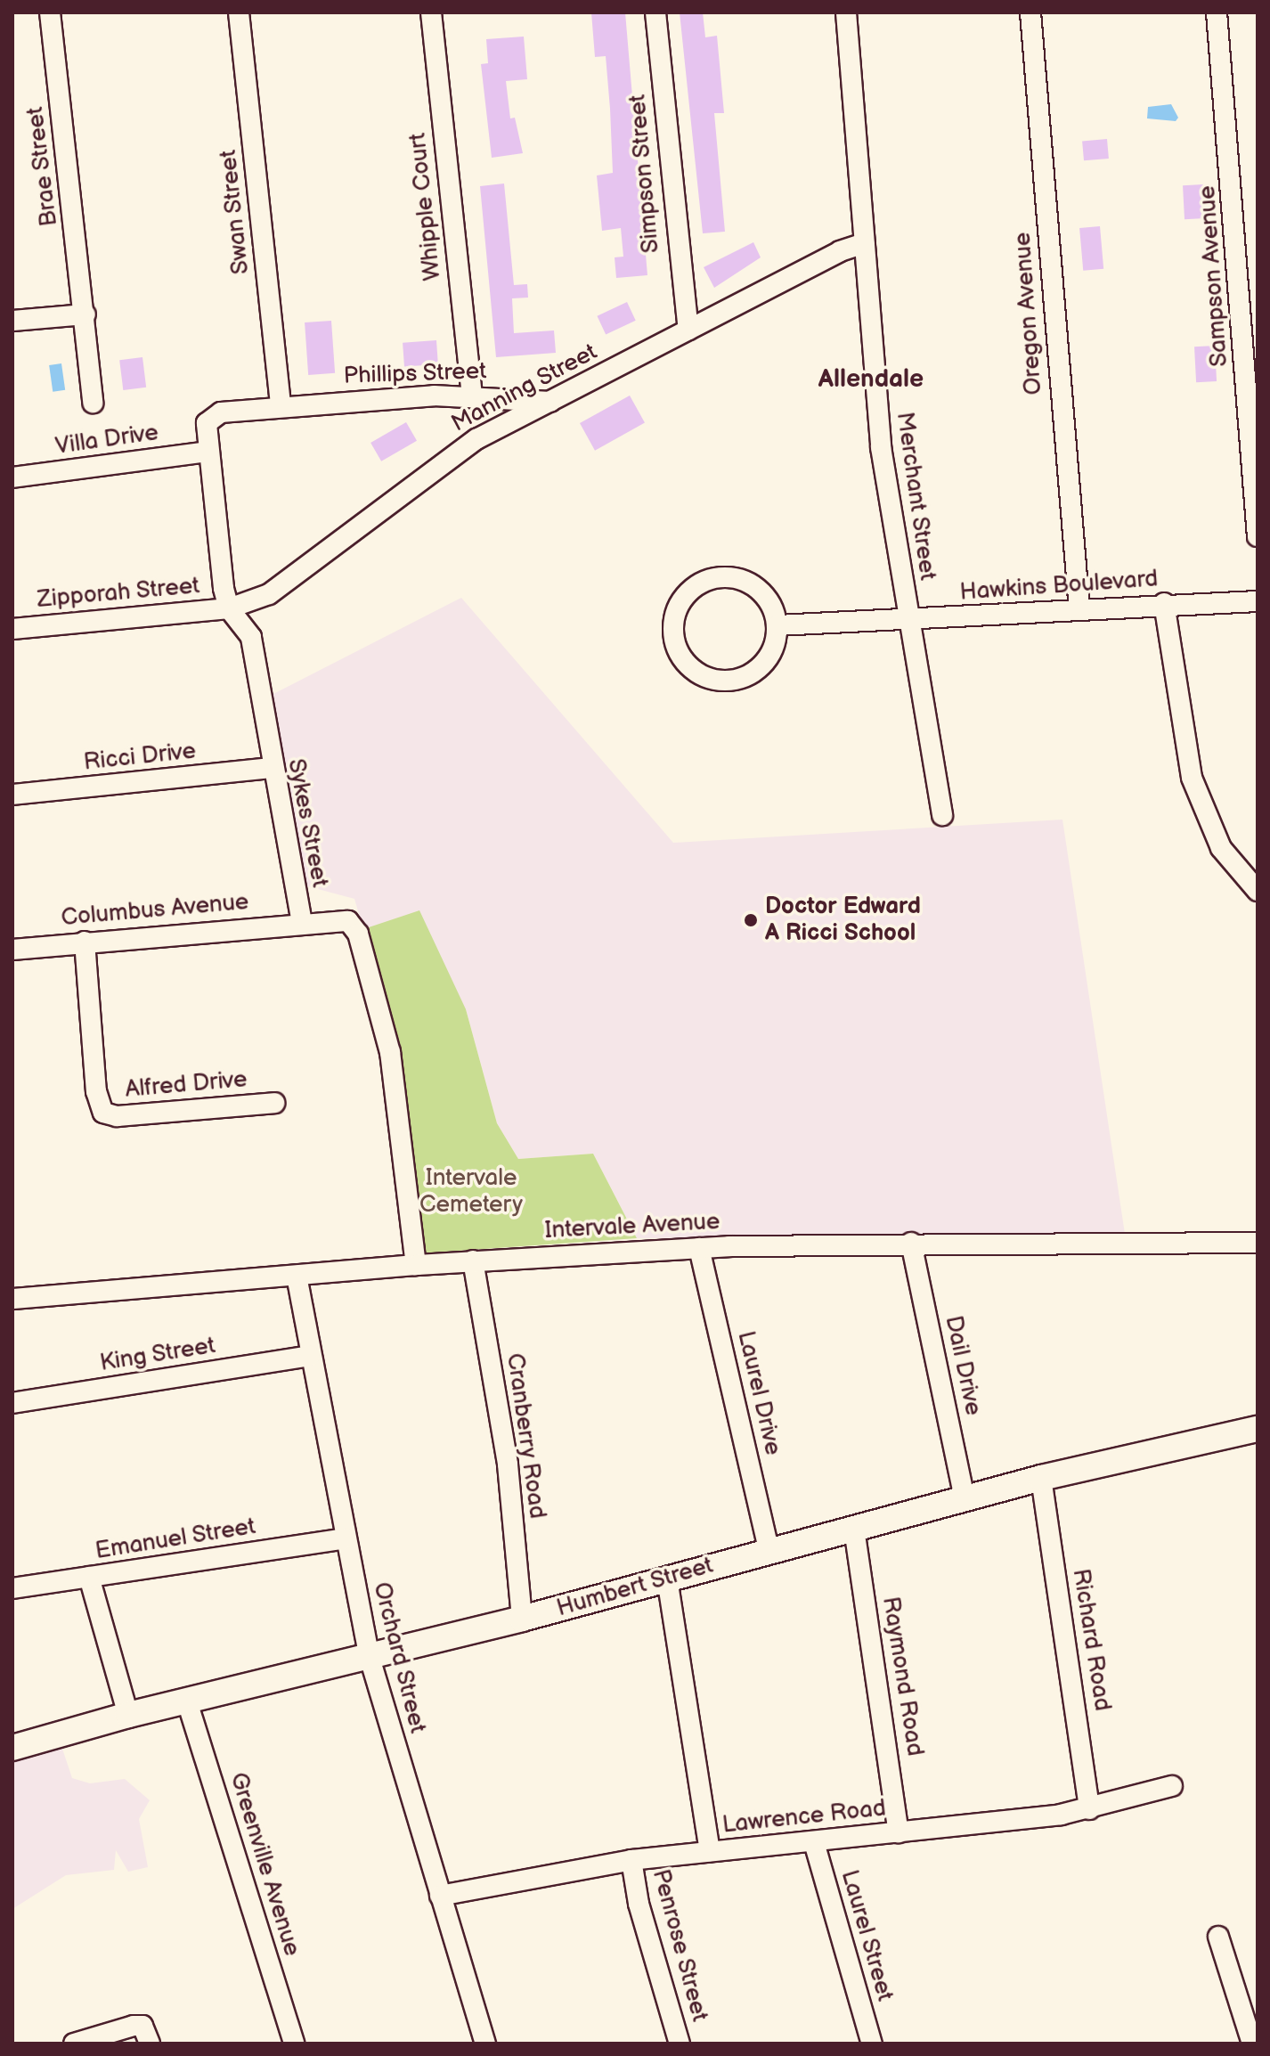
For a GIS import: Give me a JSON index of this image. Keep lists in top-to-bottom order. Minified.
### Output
{"streets":{"street":["Brae Street","Simpson Street","Whipple Court","Swan Street","Sampson Avenue","Oregon Avenue","Phillips Street","Manning Street","Villa Drive","Merchant Street","Hawkins Boulevard","Zipporah Street","Ricci Drive","Sykes Street","Columbus Avenue","Alfred Drive","Intervale Avenue","King Street","Dail Drive","Laurel Drive","Cranberry Road","Emanuel Street","Humbert Street","Richard Road","Orchard Street","Raymond Road","Lawrence Road","Greenville Avenue","Laurel Street","Penrose Street"]},"crossings":[["Simpson Street","Manning Street"],["Whipple Court","Phillips Street"],["Swan Street","Phillips Street"],["Oregon Avenue","Hawkins Boulevard"],["Phillips Street","Manning Street"],["Manning Street","Merchant Street"],["Manning Street","Zipporah Street"],["Manning Street","Sykes Street"],["Merchant Street","Hawkins Boulevard"],["Zipporah Street","Sykes Street"],["Ricci Drive","Sykes Street"],["Sykes Street","Columbus Avenue"],["Sykes Street","Intervale Avenue"],["Columbus Avenue","Alfred Drive"],["Intervale Avenue","Dail Drive"],["Intervale Avenue","Laurel Drive"],["Intervale Avenue","Cranberry Road"],["Intervale Avenue","Orchard Street"],["King Street","Orchard Street"],["Dail Drive","Humbert Street"],["Laurel Drive","Humbert Street"],["Cranberry Road","Humbert Street"],["Emanuel Street","Orchard Street"],["Humbert Street","Richard Road"],["Humbert Street","Orchard Street"],["Humbert Street","Raymond Road"],["Humbert Street","Greenville Avenue"],["Richard Road","Lawrence Road"],["Orchard Street","Lawrence Road"],["Raymond Road","Lawrence Road"],["Lawrence Road","Laurel Street"],["Lawrence Road","Penrose Street"]],"districts":["Allendale"],"parks":["Intervale Cemetery"],"places":["Doctor Edward A Ricci School"]}
